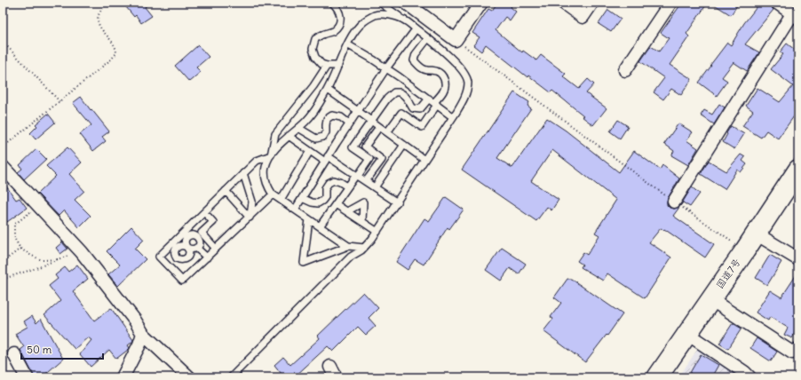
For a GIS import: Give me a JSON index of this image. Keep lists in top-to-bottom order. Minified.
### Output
{"streets":{"highway":["国道7号"]},"scale_bar":"50 m"}
